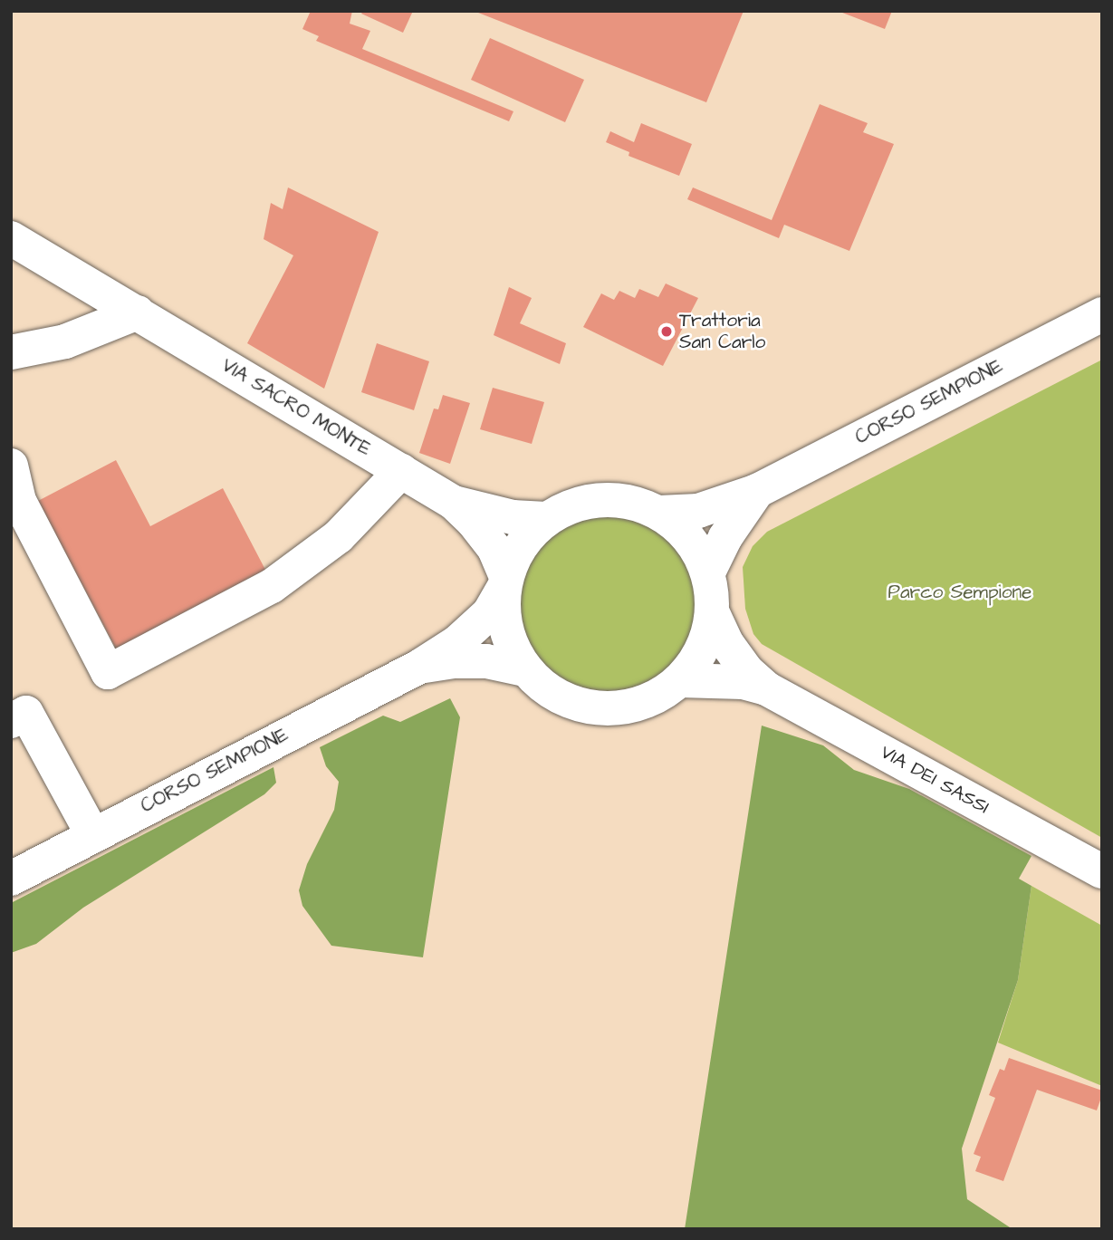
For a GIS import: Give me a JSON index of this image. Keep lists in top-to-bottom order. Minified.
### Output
{"streets":{"main road":["CORSO SEMPIONE","VIA SACRO MONTE","VIA DEI SASSI"]},"crossings":[["CORSO SEMPIONE","VIA SACRO MONTE"],["CORSO SEMPIONE","VIA DEI SASSI"],["VIA SACRO MONTE","VIA DEI SASSI"]],"parks":["Parco Sempione"],"places":["Trattoria San Carlo"]}
